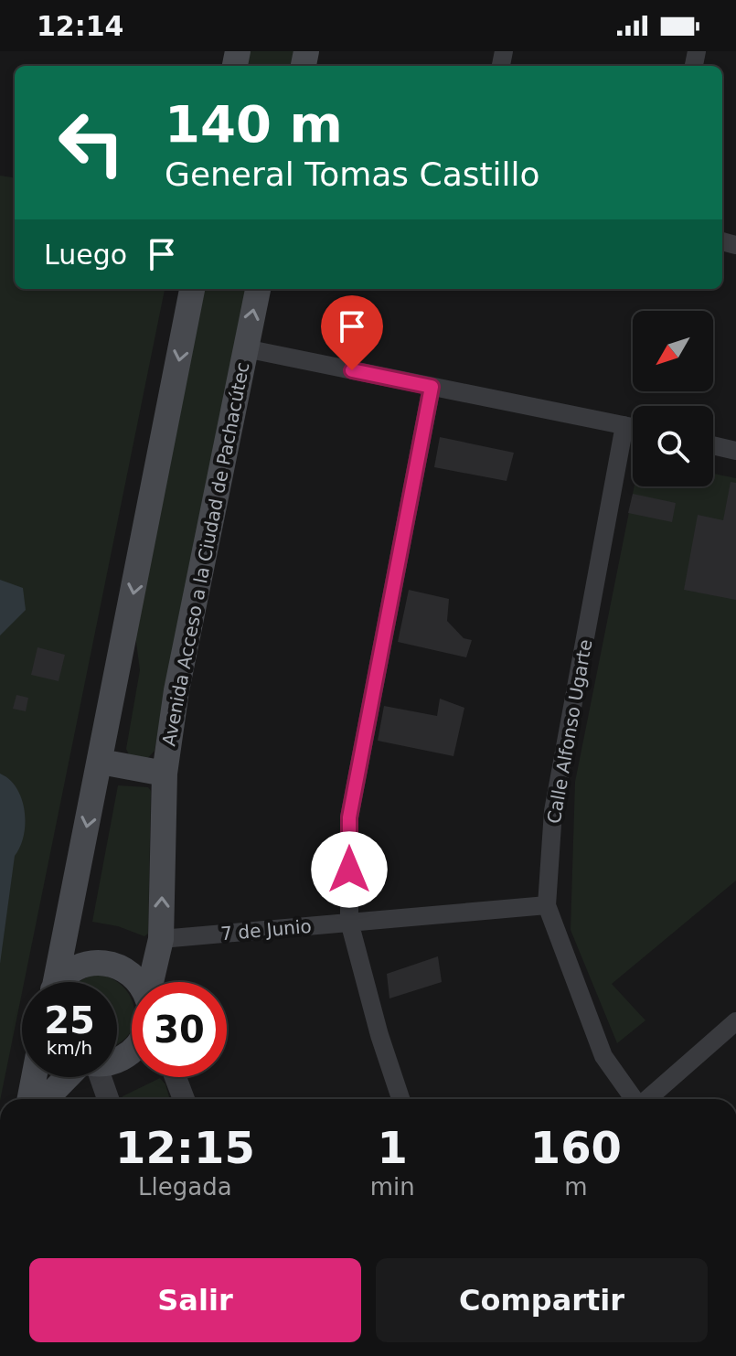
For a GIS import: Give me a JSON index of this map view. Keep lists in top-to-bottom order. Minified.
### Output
{"streets":{"main road":["Avenida Acceso a la Ciudad de Pachacútec"],"street":["Calle Alfonso Ugarte","7 de Junio"]},"crossings":[["Avenida Acceso a la Ciudad de Pachacútec","7 de Junio"],["Calle Alfonso Ugarte","7 de Junio"]],"north":"bottom left","page":{"status":"12:14","turn":["140 m","General Tomas Castillo"],"then":"Luego","speed":"25 km/h","limit":"30","eta":["12:15","Llegada","1","min","160","m"],"buttons":["Salir","Compartir"]}}
